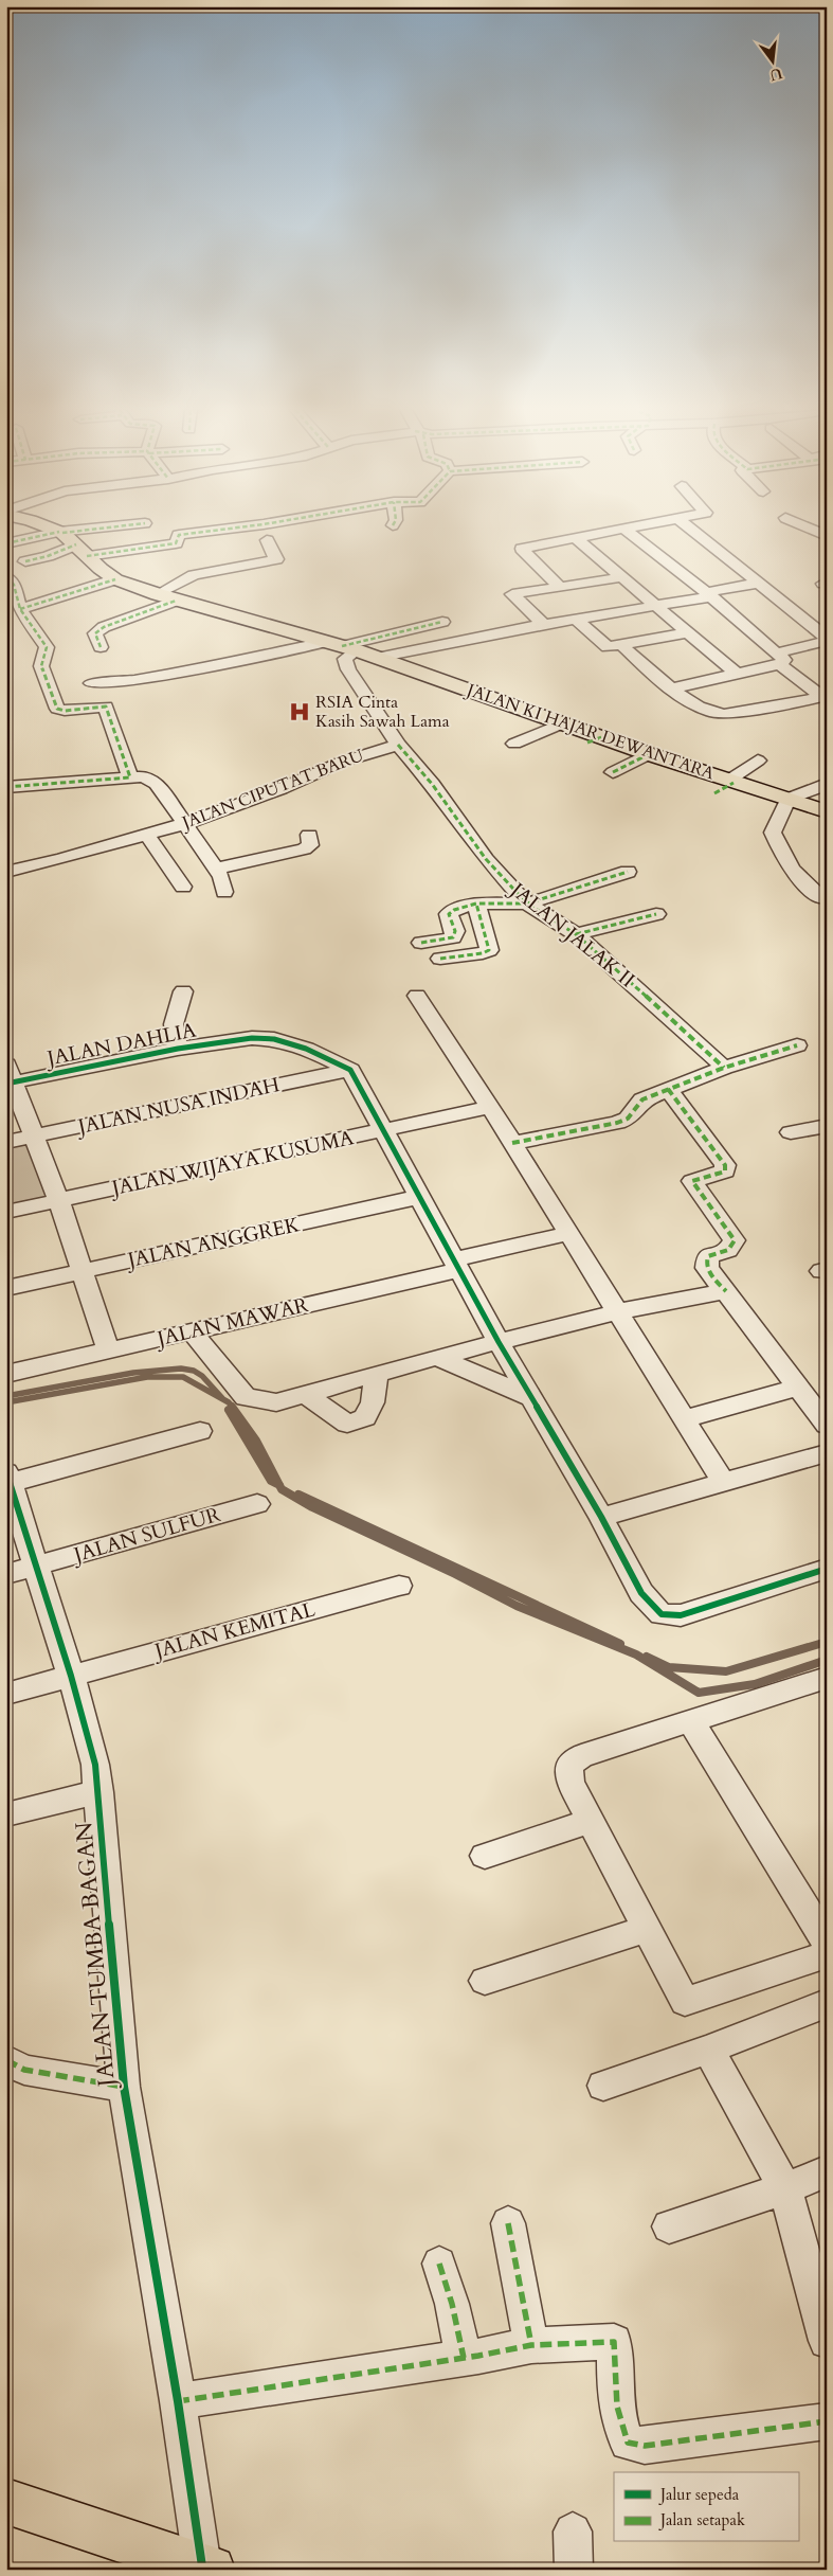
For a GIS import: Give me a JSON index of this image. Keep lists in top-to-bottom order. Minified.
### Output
{"streets":{"main road":["JALAN KI HAJAR DEWANTARA"],"street":["JALAN CIPUTAT BARU","JALAN JALAK II","JALAN DAHLIA","JALAN NUSA INDAH","JALAN WIJAYA KUSUMA","JALAN ANGGREK","JALAN MAWAR","JALAN SULFUR","JALAN KEMITAL","JALAN TUMBA BAGAN"]},"crossings":[["JALAN CIPUTAT BARU","JALAN JALAK II"],["JALAN DAHLIA","JALAN NUSA INDAH"],["JALAN SULFUR","JALAN TUMBA BAGAN"],["JALAN KEMITAL","JALAN TUMBA BAGAN"]],"places":{"hospital":["RSIA Cinta Kasih Sawah Lama"]},"legend":["Jalur sepeda","Jalan setapak"],"north":"bottom"}
